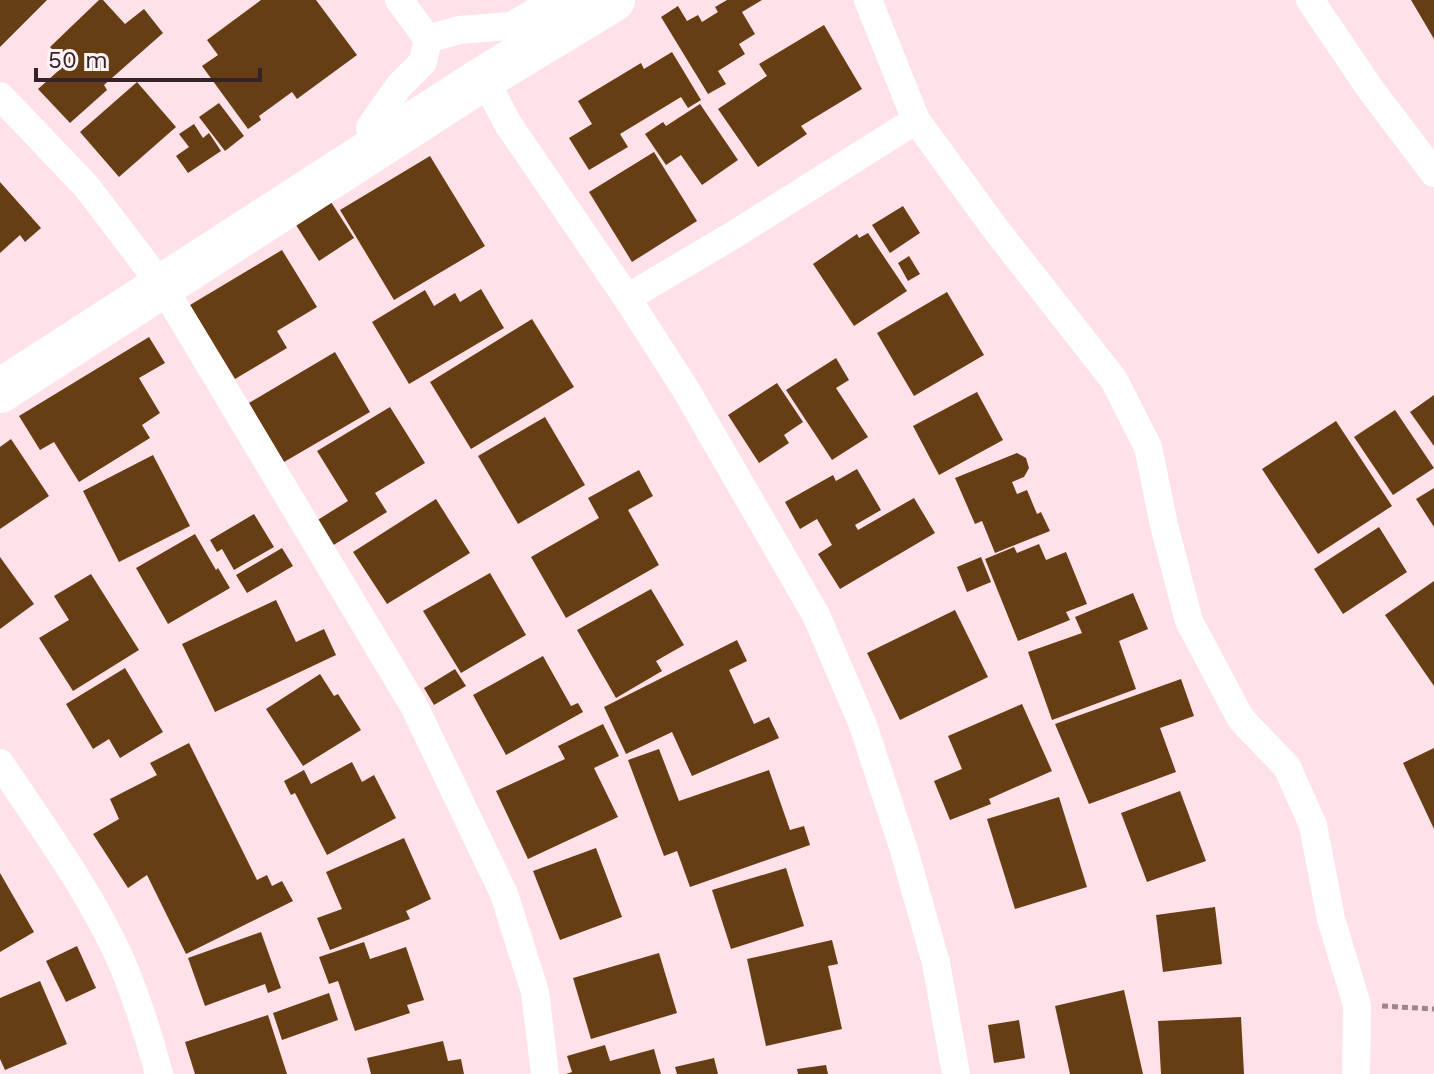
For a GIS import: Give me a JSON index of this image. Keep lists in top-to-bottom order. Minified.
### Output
{"scale_bar":"50 m"}
